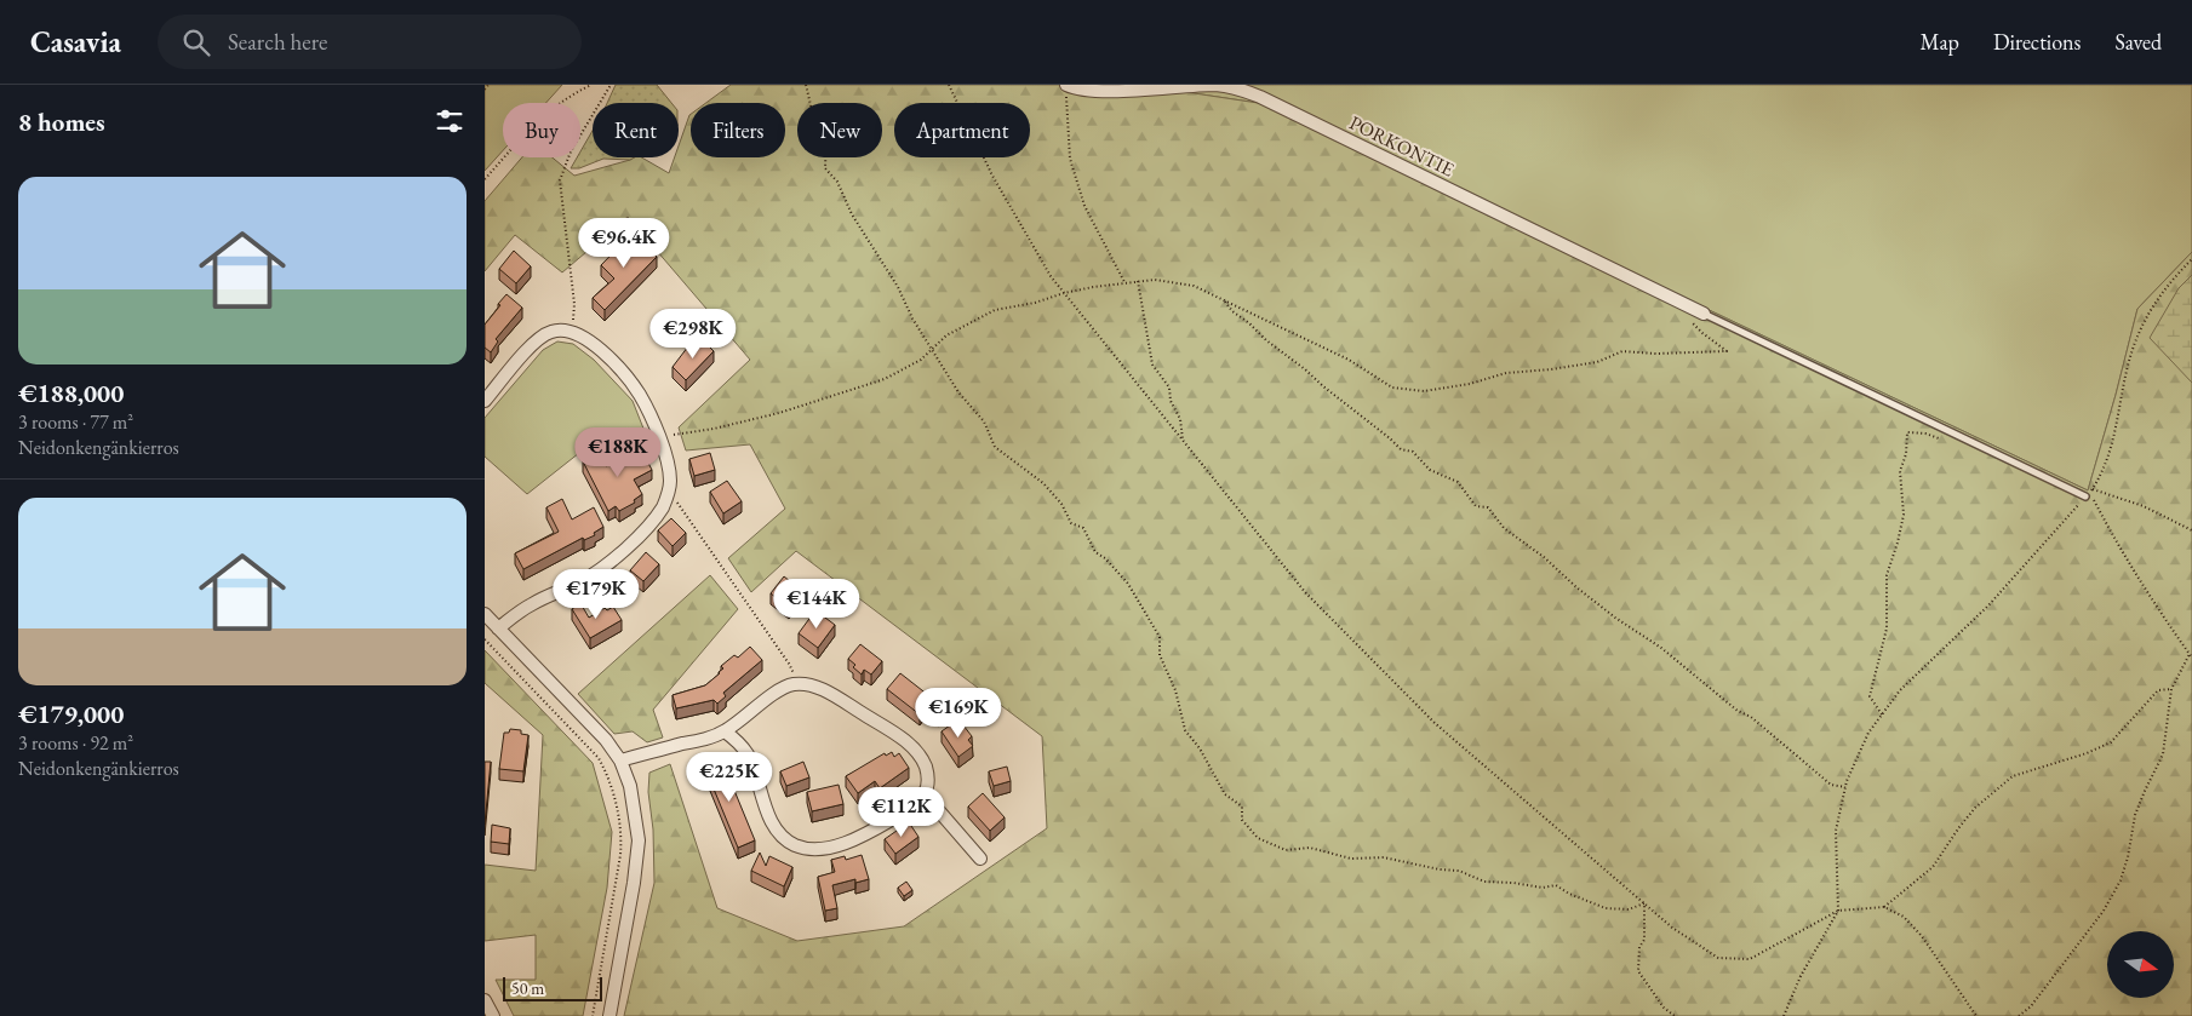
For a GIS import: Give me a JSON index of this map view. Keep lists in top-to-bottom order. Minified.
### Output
{"streets":{"street":["PORKONTIE"]},"scale_bar":"50 m","north":"right","page":{"header":"Casavia","search":"Search here","nav":["Map","Directions","Saved"],"heading":"8 homes","chip":["Buy","Rent","Filters","New","Apartment"],"list":[{"name":"€188,000","note":"3 rooms · 77 m² · Neidonkengänkierros"},{"name":"€179,000","note":"3 rooms · 92 m² · Neidonkengänkierros"}],"price":["€96.4K","€298K","€188K","€179K","€144K","€169K","€225K","€112K"],"scale":"50 m"}}
